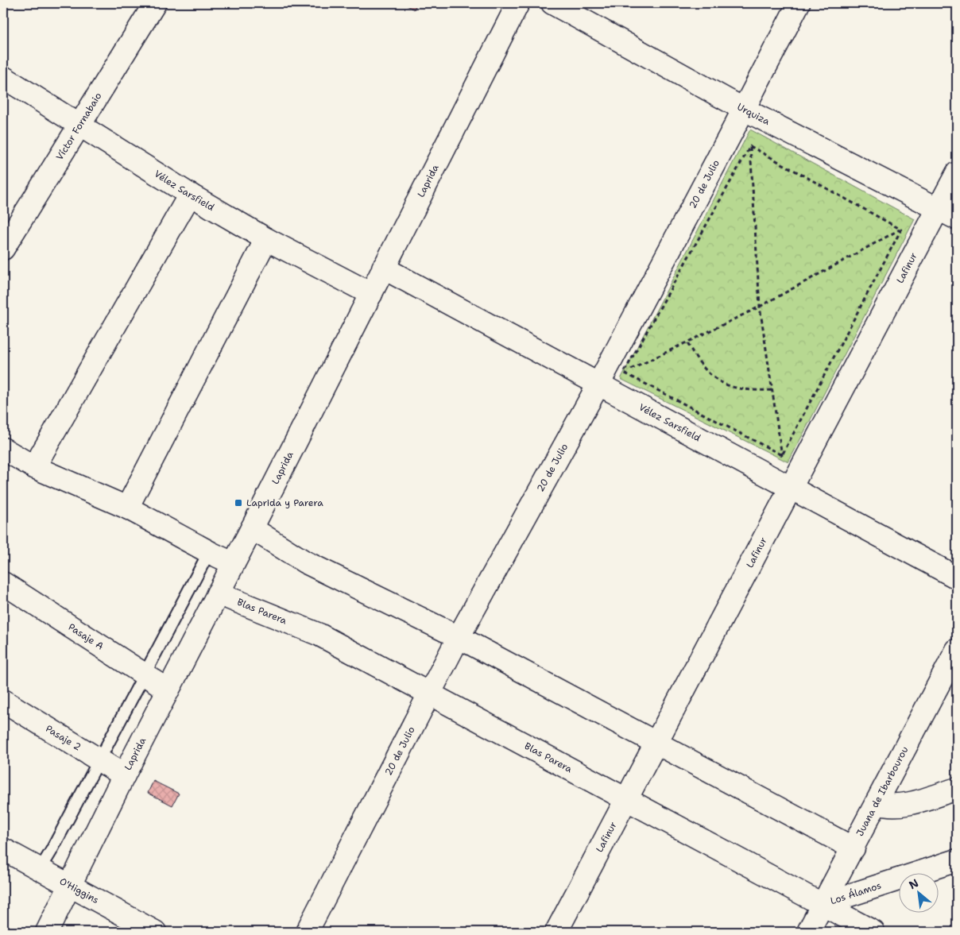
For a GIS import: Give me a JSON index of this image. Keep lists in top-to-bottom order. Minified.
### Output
{"streets":{"street":["Urquiza","Víctor Fornabaio","Laprida","20 de Julio","Vélez Sarsfield","Lafinur","Blas Parera","Pasaje A","Pasaje 2","Juana de Ibarbourou","O'Higgins","Los Álamos"]},"crossings":[["Urquiza","20 de Julio"],["Urquiza","Lafinur"],["Víctor Fornabaio","Vélez Sarsfield"],["Laprida","Vélez Sarsfield"],["Laprida","Blas Parera"],["Laprida","Pasaje A"],["Laprida","Pasaje 2"],["Laprida","O'Higgins"],["20 de Julio","Vélez Sarsfield"],["20 de Julio","Blas Parera"],["Vélez Sarsfield","Lafinur"],["Lafinur","Blas Parera"],["Blas Parera","Juana de Ibarbourou"],["Blas Parera","Los Álamos"],["Juana de Ibarbourou","Los Álamos"]],"places":{"transit":["Laprida y Parera"]},"north":"top left"}
